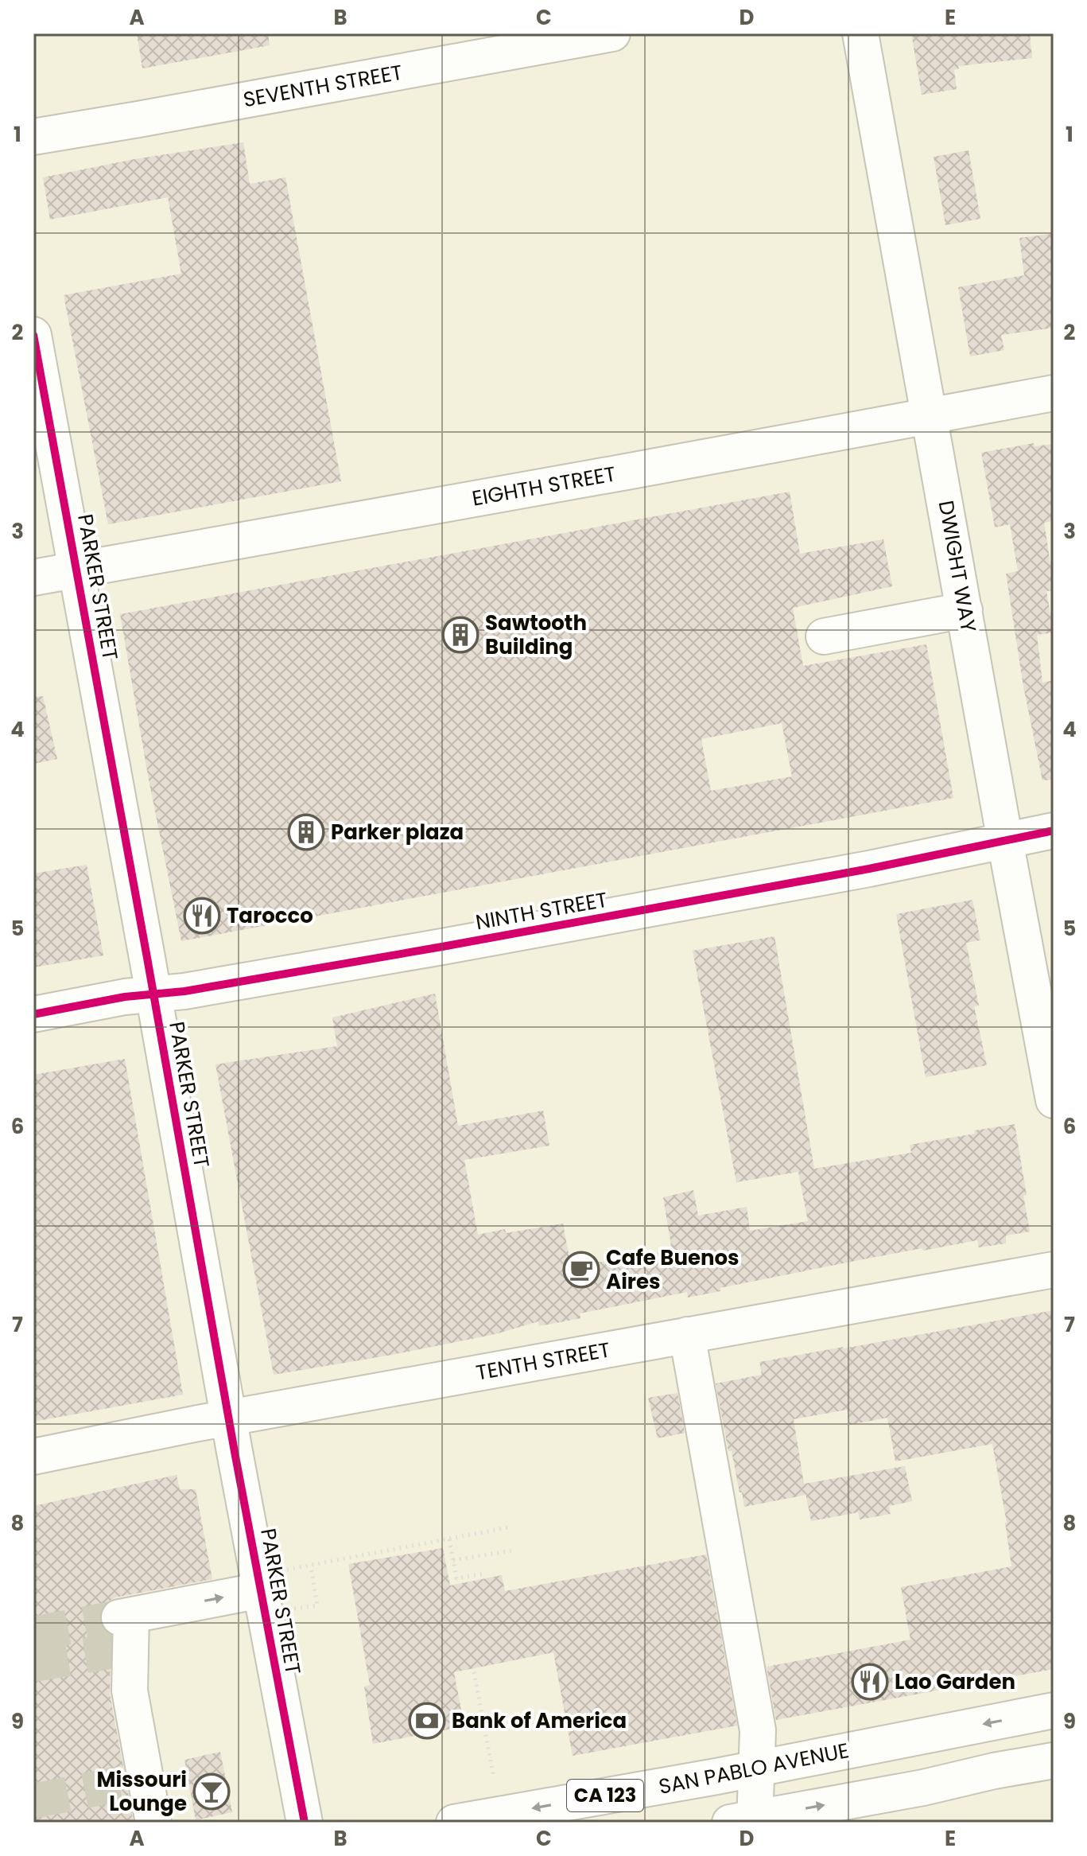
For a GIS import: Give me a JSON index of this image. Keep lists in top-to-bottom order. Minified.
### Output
{"streets":{"street":["SEVENTH STREET","EIGHTH STREET","DWIGHT WAY","PARKER STREET","NINTH STREET","TENTH STREET","SAN PABLO AVENUE","CA 123"]},"crossings":[["EIGHTH STREET","DWIGHT WAY"],["EIGHTH STREET","PARKER STREET"],["DWIGHT WAY","NINTH STREET"],["PARKER STREET","NINTH STREET"],["PARKER STREET","TENTH STREET"]],"places":{"building":["Sawtooth Building","Parker plaza"],"restaurant":["Tarocco","Lao Garden"],"cafe":["Cafe Buenos Aires"],"bank":["Bank of America"],"bar":["Missouri Lounge"]},"grid":{"columns":["A","B","C","D","E"],"rows":["1","2","3","4","5","6","7","8","9"]}}
